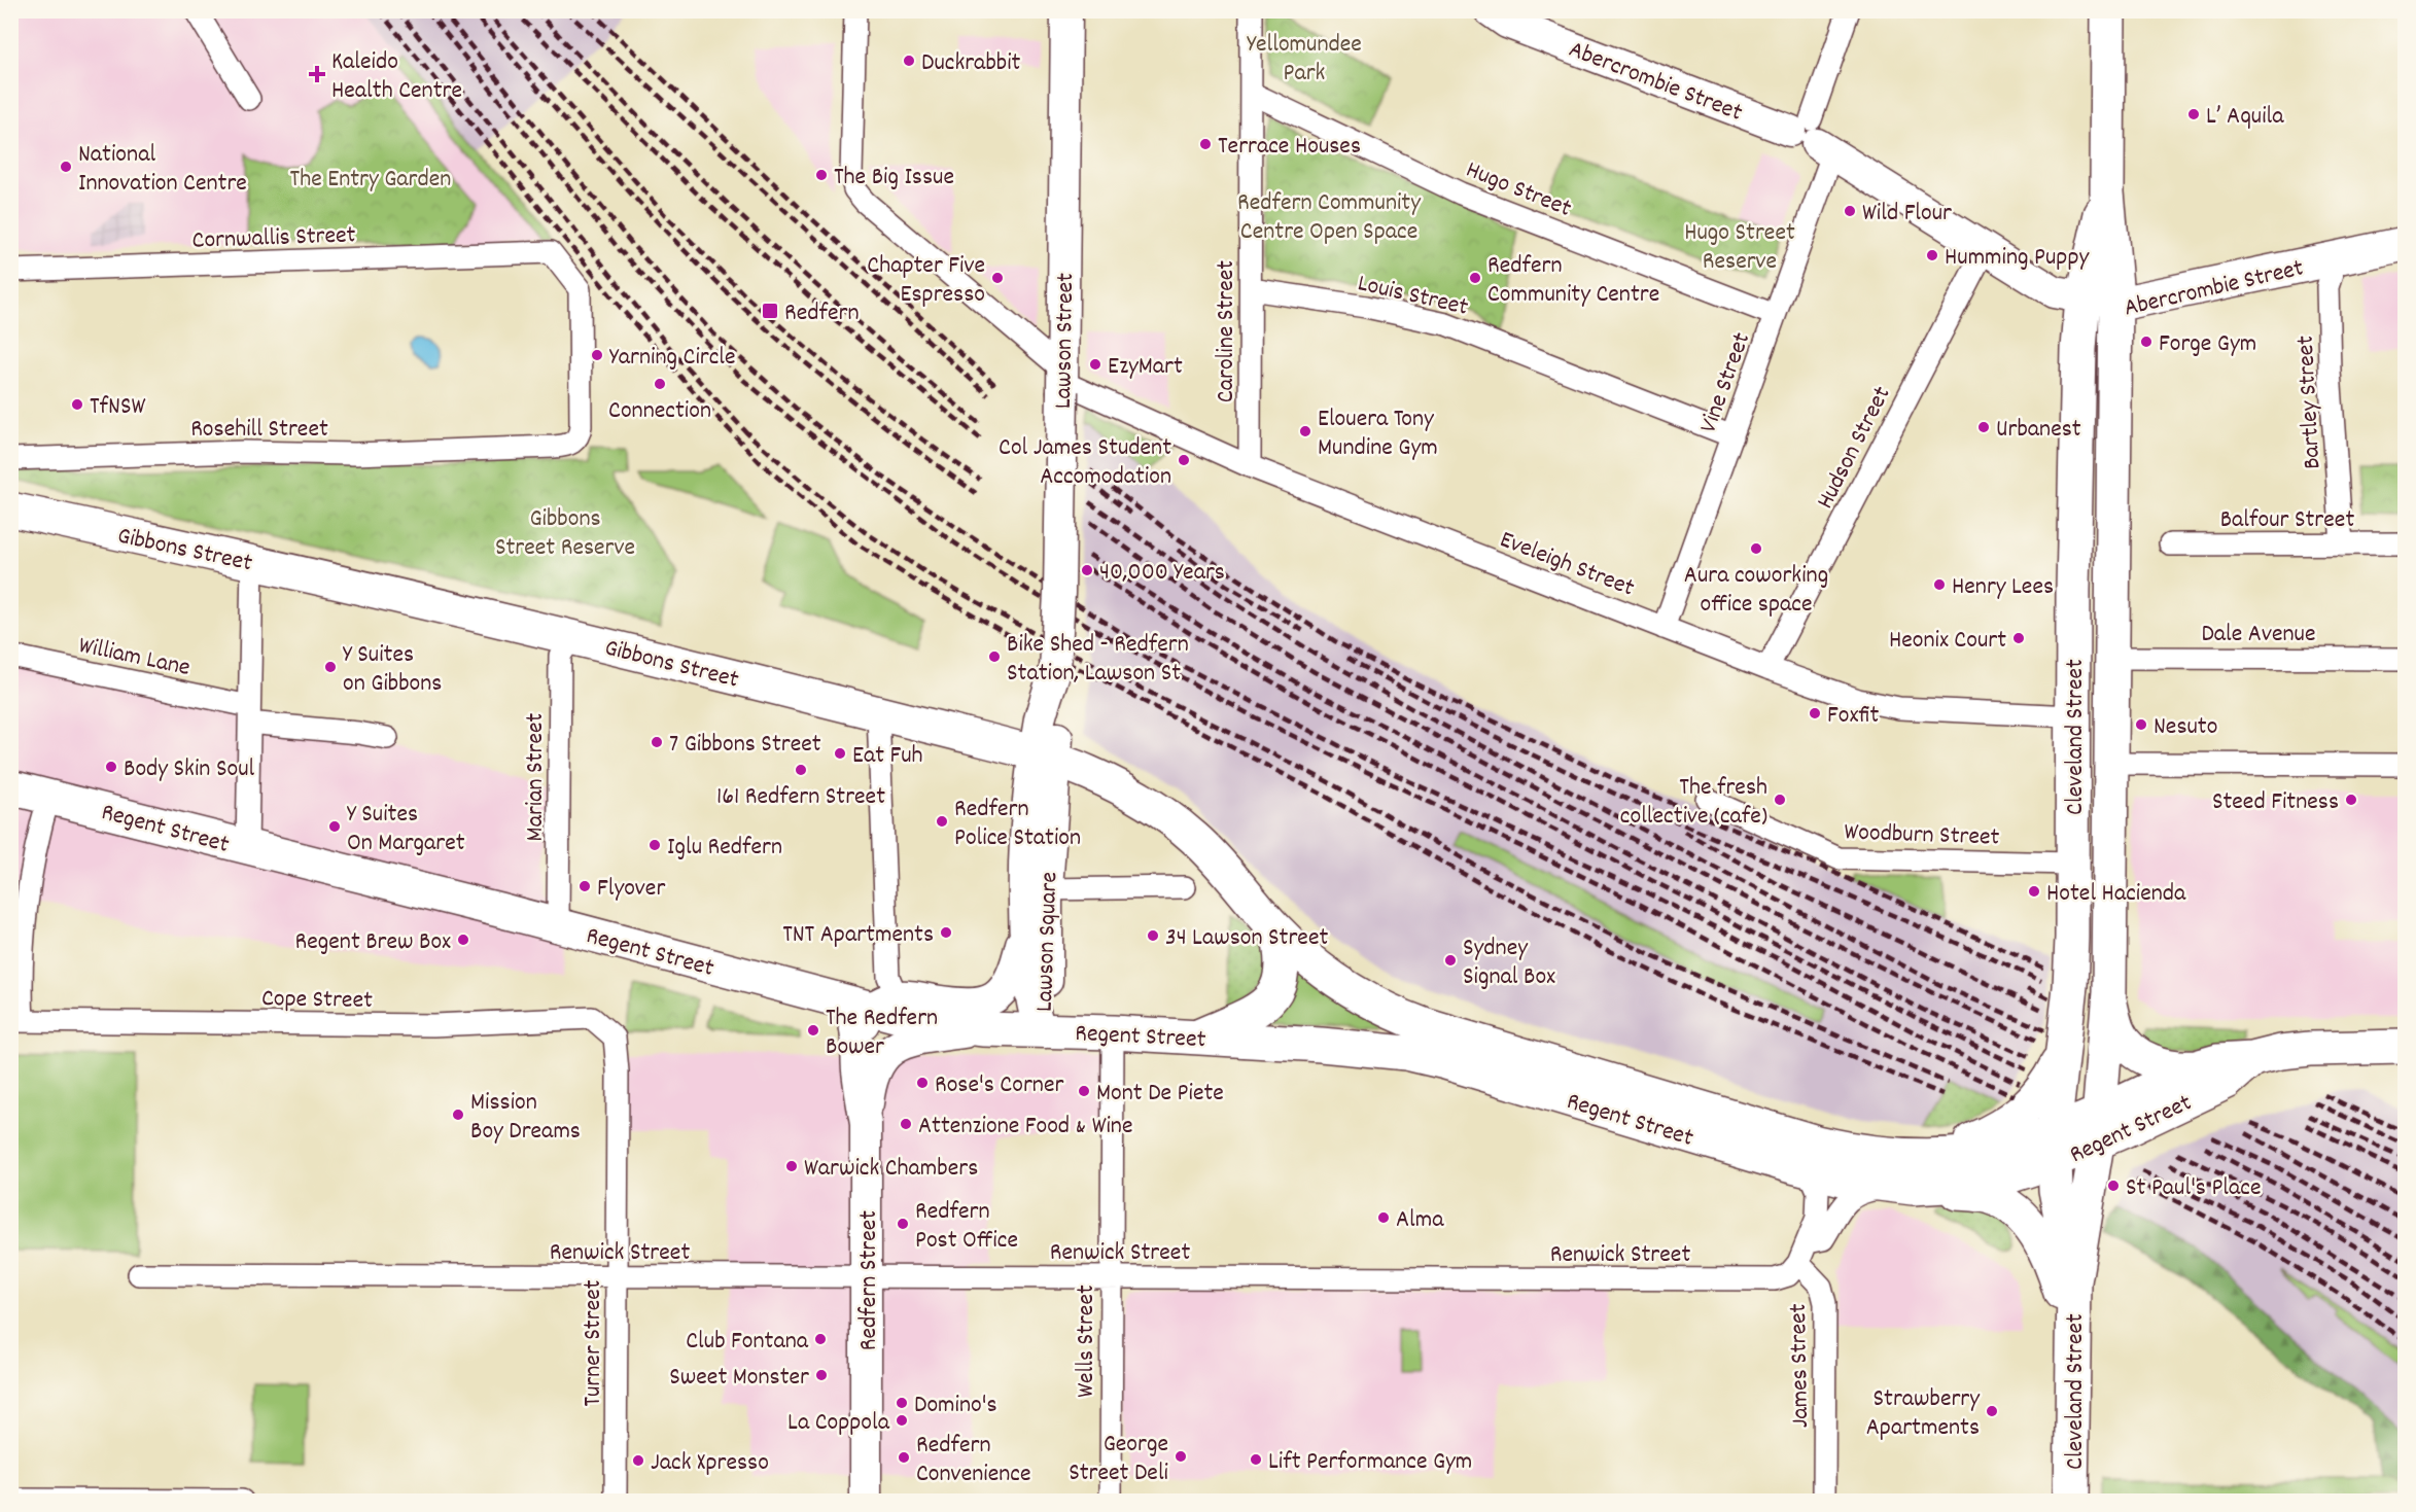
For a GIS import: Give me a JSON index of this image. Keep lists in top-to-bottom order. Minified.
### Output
{"streets":{"main road":["Abercrombie Street","Gibbons Street","Cleveland Street","Regent Street"],"street":["Hugo Street","Cornwallis Street","Louis Street","Caroline Street","Lawson Street","Vine Street","Bartley Street","Rosehill Street","Hudson Street","Balfour Street","Eveleigh Street","Dale Avenue","William Lane","Marian Street","Woodburn Street","Lawson Square","Cope Street","Renwick Street","Redfern Street","Wells Street","Turner Street","James Street"]},"crossings":[["Abercrombie Street","Vine Street"],["Abercrombie Street","Bartley Street"],["Abercrombie Street","Hudson Street"],["Abercrombie Street","Cleveland Street"],["Hugo Street","Caroline Street"],["Hugo Street","Vine Street"],["Cornwallis Street","Rosehill Street"],["Louis Street","Caroline Street"],["Louis Street","Vine Street"],["Caroline Street","Eveleigh Street"],["Lawson Street","Gibbons Street"],["Lawson Street","Eveleigh Street"],["Lawson Street","Lawson Square"],["Vine Street","Eveleigh Street"],["Bartley Street","Balfour Street"],["Hudson Street","Eveleigh Street"],["Gibbons Street","Marian Street"],["Gibbons Street","Regent Street"],["Gibbons Street","Lawson Square"],["Eveleigh Street","Cleveland Street"],["Dale Avenue","Cleveland Street"],["Cleveland Street","Regent Street"],["Cleveland Street","Woodburn Street"],["Marian Street","Regent Street"],["Regent Street","Lawson Square"],["Regent Street","Redfern Street"],["Regent Street","Wells Street"],["Cope Street","Turner Street"],["Renwick Street","Redfern Street"],["Renwick Street","Wells Street"],["Renwick Street","Turner Street"],["Renwick Street","James Street"]],"parks":["Yellomundee Park","The Entry Garden","Redfern Community Centre Open Space","Hugo Street Reserve","Gibbons Street Reserve"],"places":{"other":["Duckrabbit","L’ Aquila","Terrace Houses","National Innovation Centre","The Big Issue","Wild Flour","Humming Puppy","Chapter Five Espresso","Redfern Community Centre","Forge Gym","Yarning Circle","EzyMart","Connection","TfNSW","Urbanest","Elouera Tony Mundine Gym","Col James Student Accomodation","Aura coworking office space","40,000 Years","Henry Lees","Heonix Court","Bike Shed - Redfern Station, Lawson St","Y Suites on Gibbons","Foxfit","Nesuto","7 Gibbons Street","Eat Fuh","Body Skin Soul","161 Redfern Street","The fresh collective (cafe)","Steed Fitness","Redfern Police Station","Y Suites On Margaret","Iglu Redfern","Flyover","Hotel Hacienda","TNT Apartments","34 Lawson Street","Regent Brew Box","Sydney Signal Box","The Redfern Bower","Rose's Corner","Mont De Piete","Mission Boy Dreams","Attenzione Food & Wine","Warwick Chambers","St Paul's Place","Alma","Redfern Post Office","Club Fontana","Sweet Monster","Domino's","Strawberry Apartments","La Coppola","George Street Deli","Redfern Convenience","Lift Performance Gym","Jack Xpresso"],"health":["Kaleido Health Centre"],"transit":["Redfern"]}}
